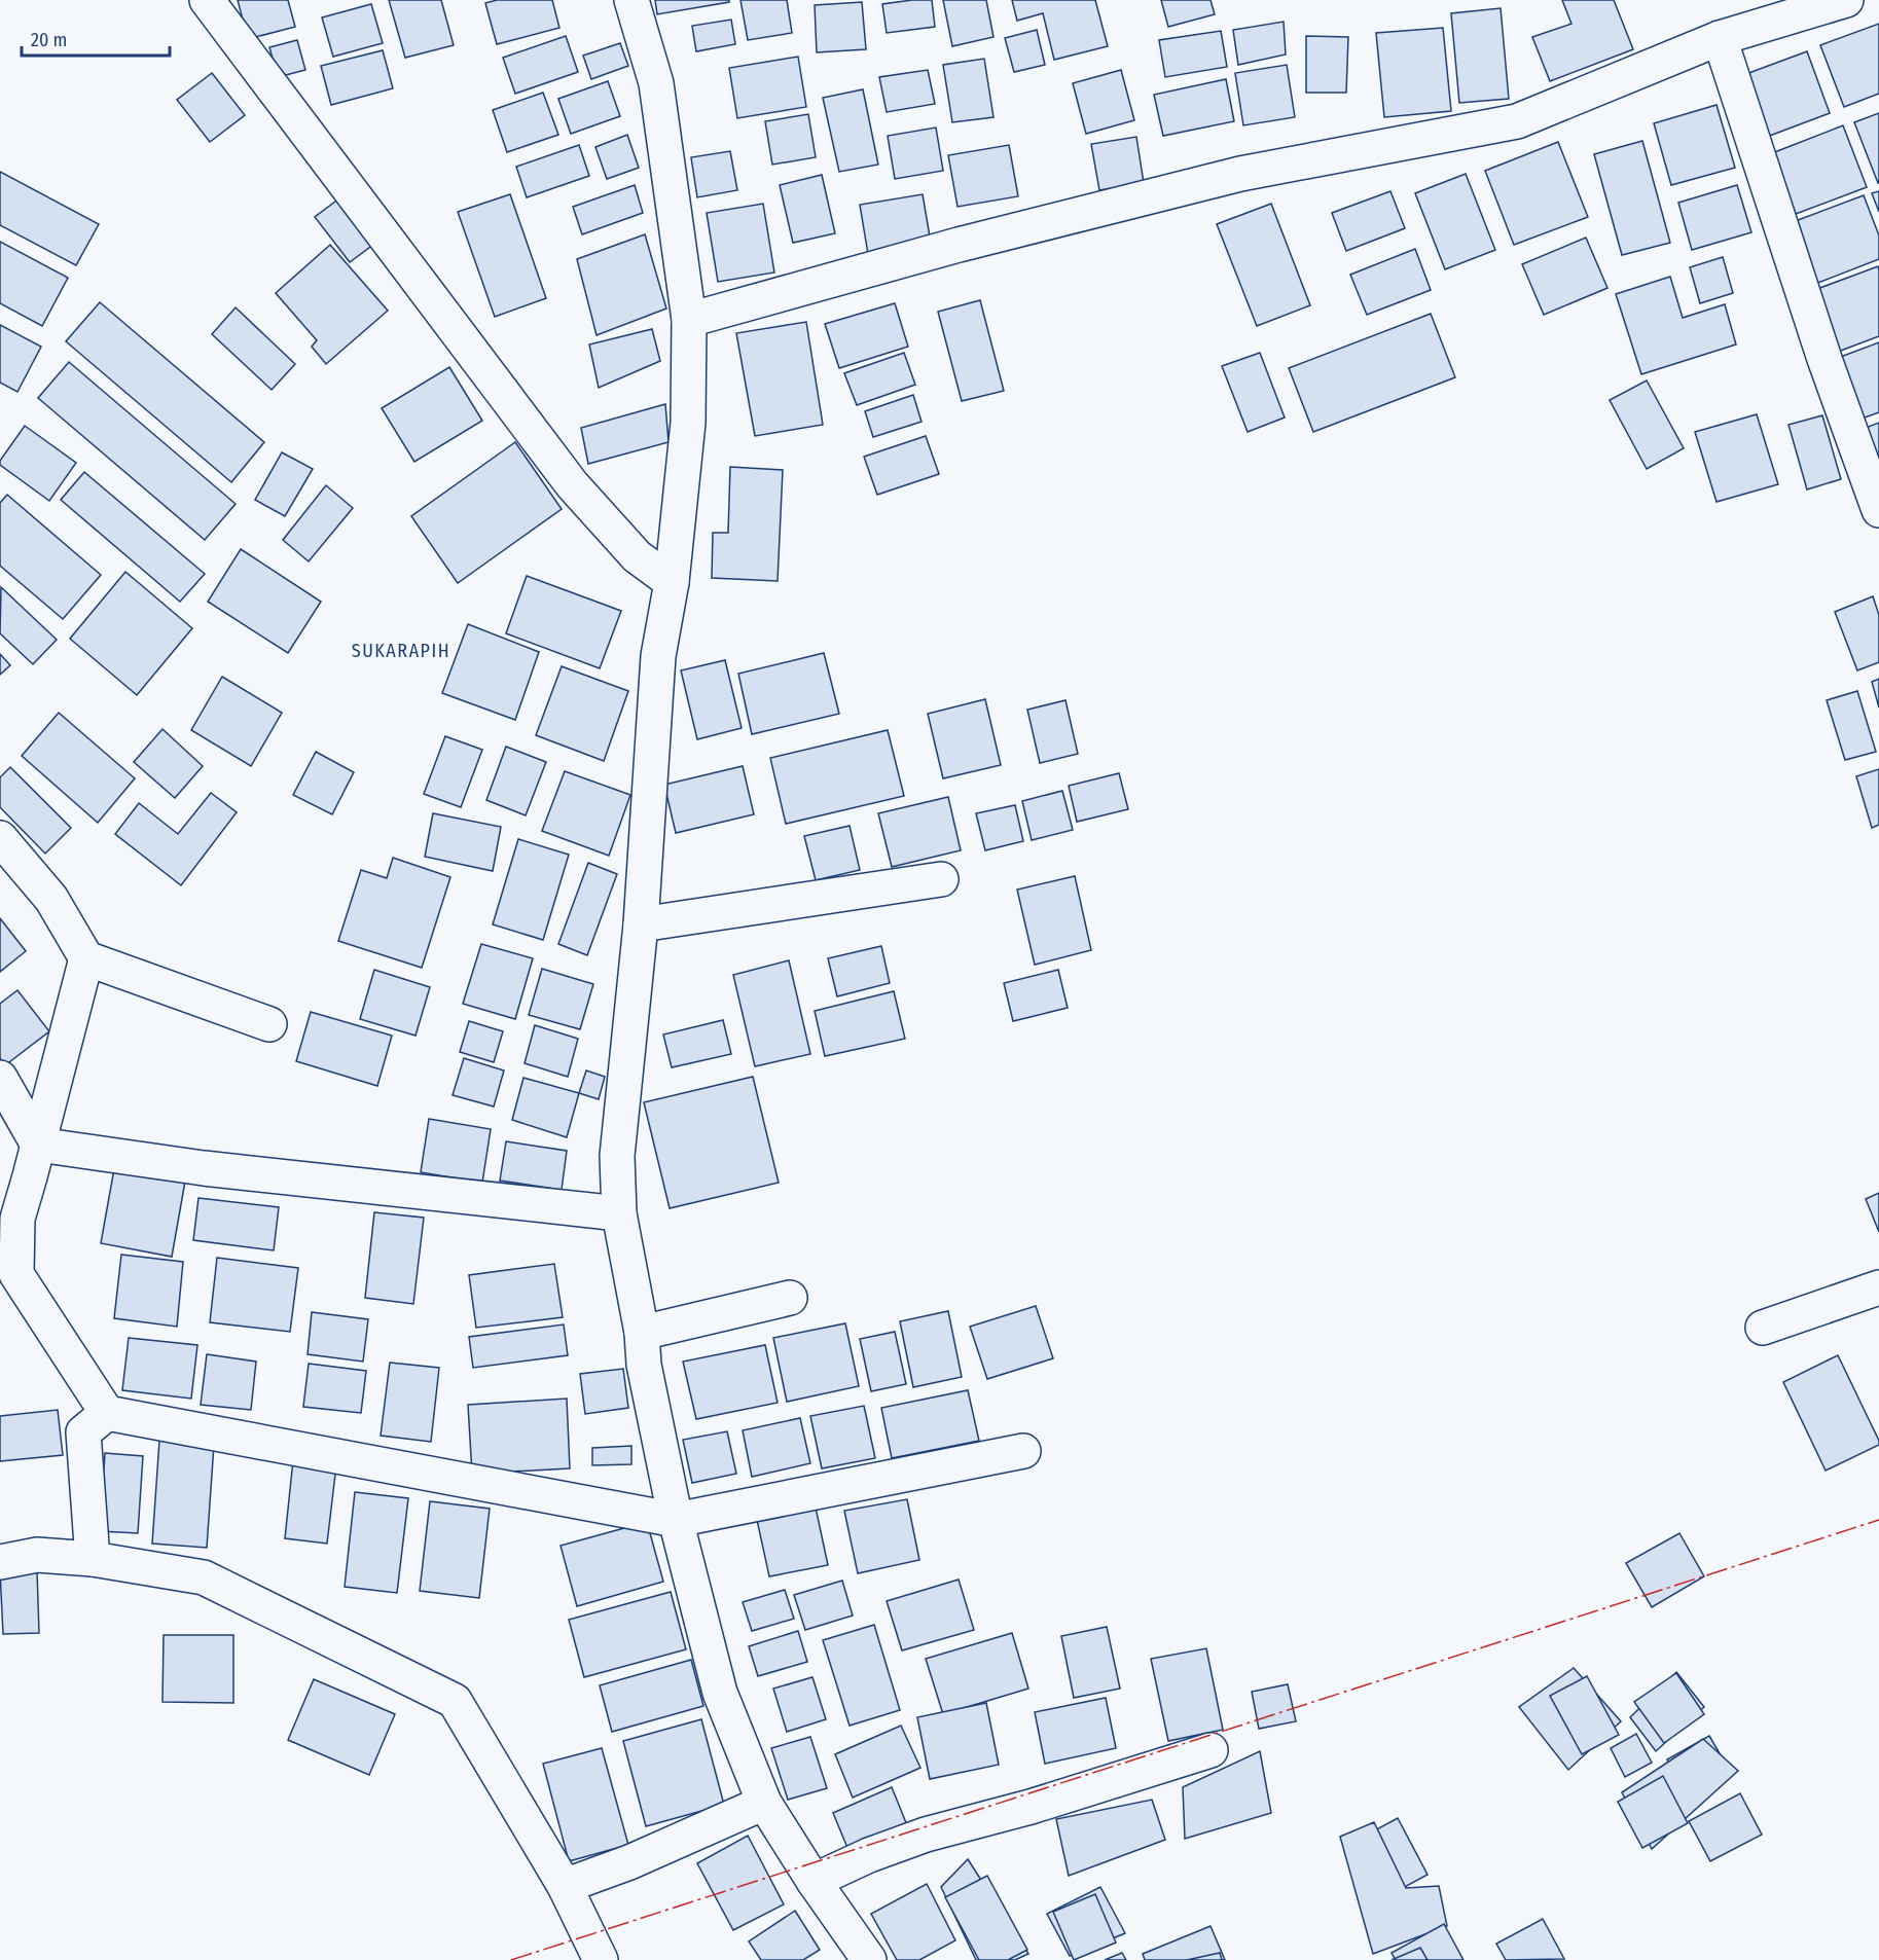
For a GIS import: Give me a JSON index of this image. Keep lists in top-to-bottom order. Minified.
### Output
{"districts":["SUKARAPIH"],"scale_bar":"20 m"}
